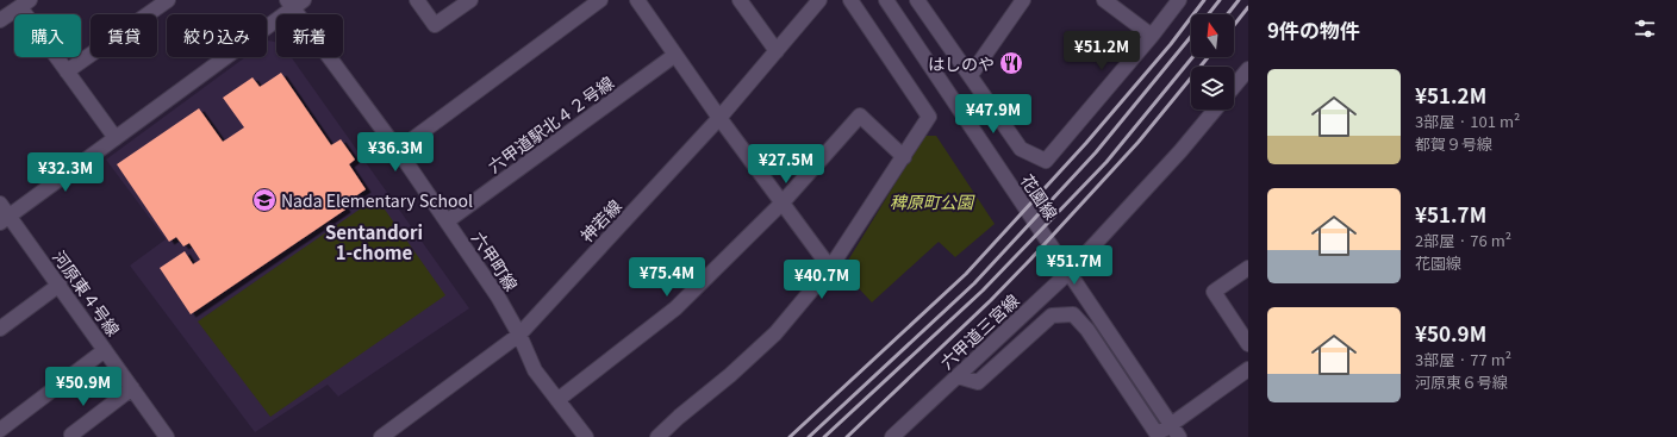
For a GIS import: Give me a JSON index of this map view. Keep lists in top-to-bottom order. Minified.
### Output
{"streets":{"street":["六甲道駅北４２号線","花園線","神若線","六甲町線","河原東４号線","六甲道三宮線"]},"crossings":[["六甲道駅北４２号線","六甲町線"],["花園線","六甲道三宮線"],["神若線","六甲町線"]],"districts":["Sentandori 1-chome"],"parks":["稗原町公園"],"places":{"restaurant":["はしのや"],"school or university":["Nada Elementary School"]},"north":"top","page":{"heading":"9件の物件","chip":["購入","賃貸","絞り込み","新着"],"price":["¥51.2M","¥47.9M","¥36.3M","¥27.5M","¥32.3M","¥51.7M","¥75.4M","¥40.7M","¥50.9M"],"list":[{"name":"¥51.2M","note":"3部屋 · 101 m² · 都賀９号線"},{"name":"¥51.7M","note":"2部屋 · 76 m² · 花園線"},{"name":"¥50.9M","note":"3部屋 · 77 m² · 河原東６号線"}]}}
